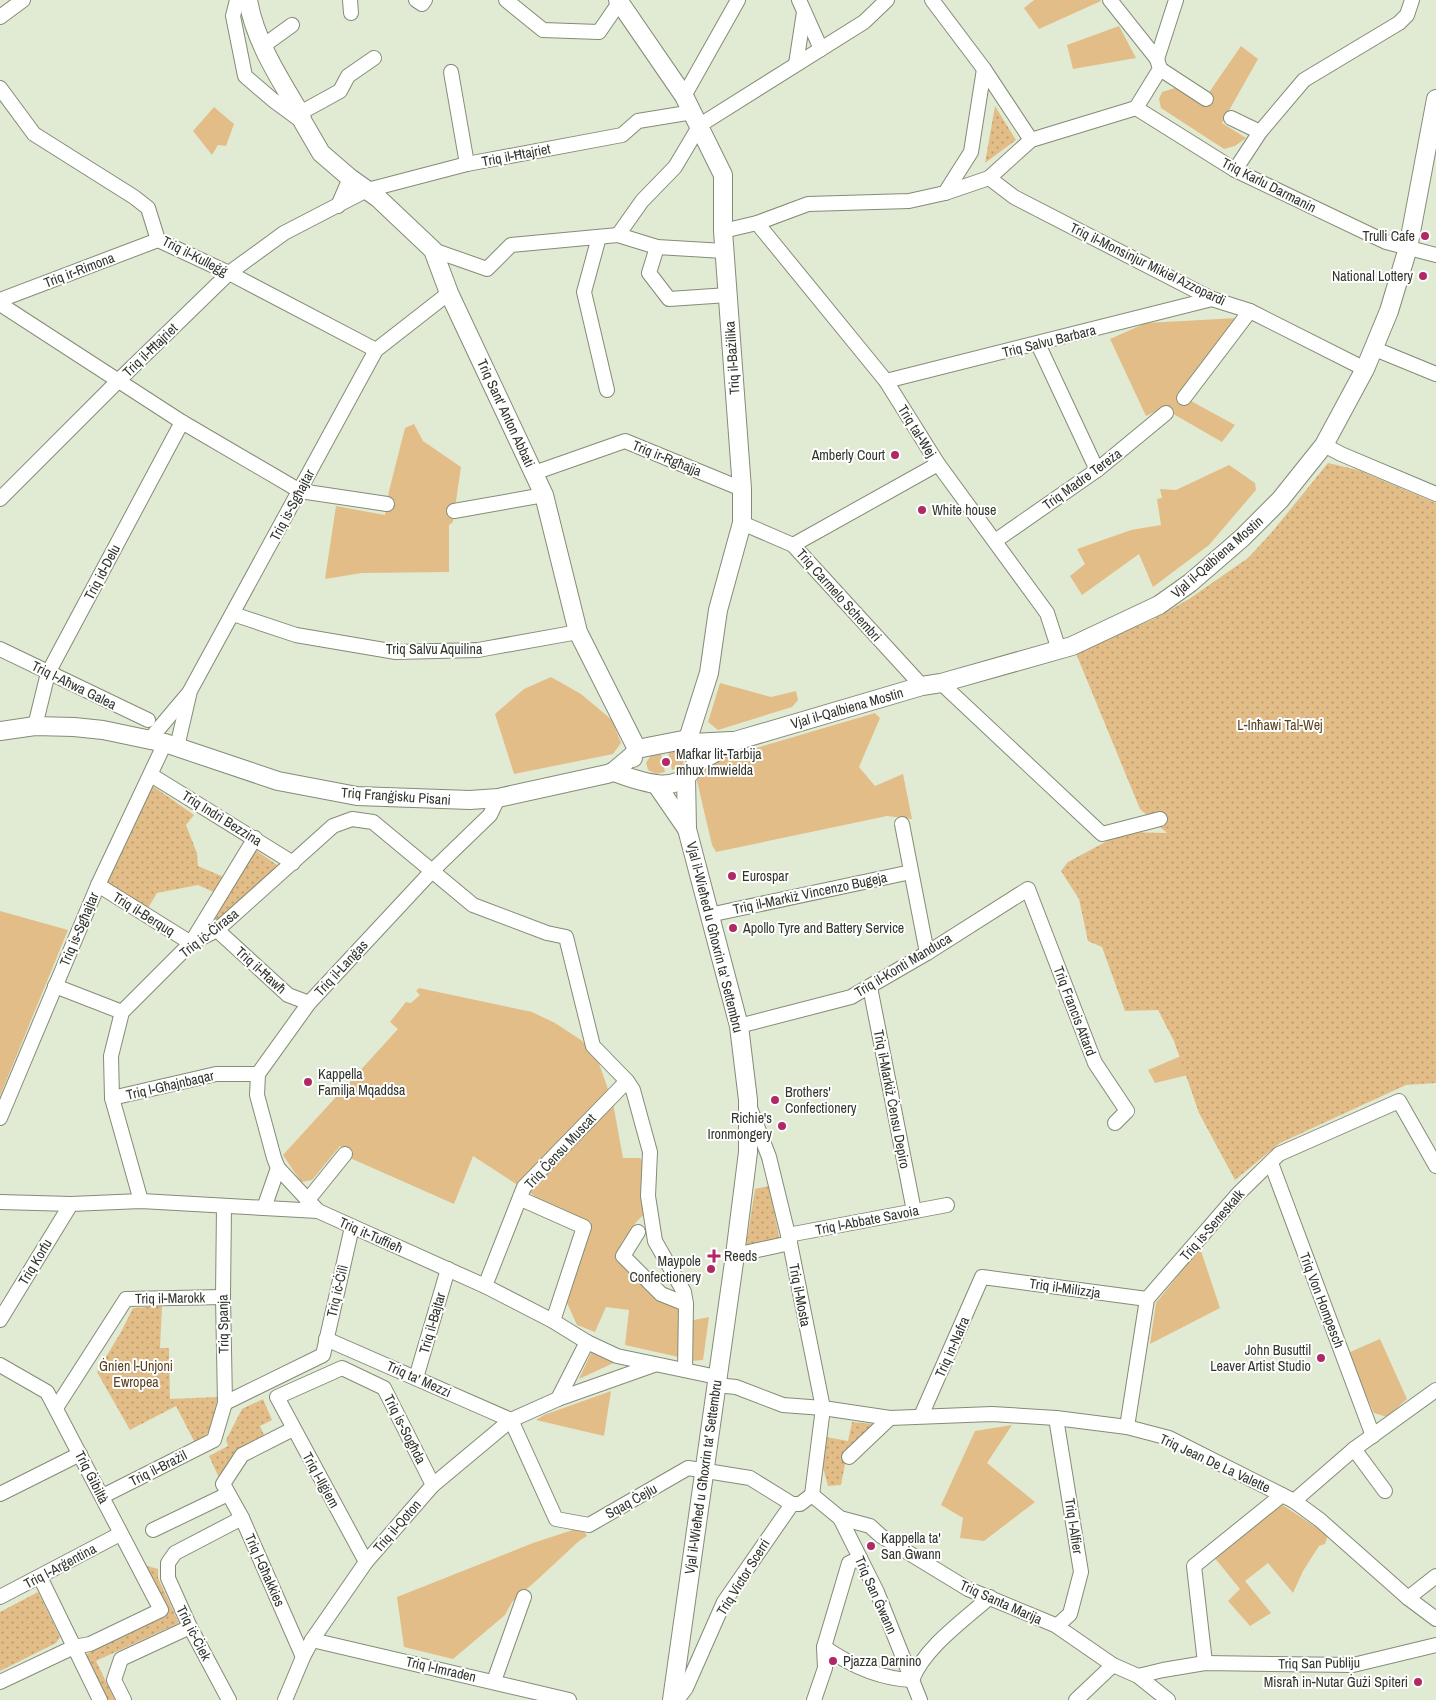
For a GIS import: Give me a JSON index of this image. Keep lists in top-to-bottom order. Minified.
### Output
{"streets":{"street":["Triq il-Ħtajriet","Triq Karlu Darmanin","Triq il-Kulleġġ","Triq il-Monsinjur Mikiel Azzopardi","Triq ir-Rimona","Triq Salvu Barbara","Triq il-Bażilika","Triq Sant' Anton Abbati","Triq tal-Wej","Triq ir-Rgħajja","Triq Madre Tereża","Triq is-Sgħajtar","Vjal il-Qalbiena Mostin","Triq id-Delu","Triq Carmelo Schembri","Triq Salvu Aquilina","Triq l-Aħwa Galea","Triq Franġisku Pisani","Triq Indrì Bezzina","Triq il-Markiż Vincenzo Bugeja","Triq il-Berquq","Triq iċ-Ċirasa","Vjal il-Wieħed u Għoxrin ta' Settembru","Triq il-Konti Manduca","Triq il-Lanġas","Triq il-Ħawħ","Triq Francis Attard","Triq l-Għajnbaqar","Triq il-Markiż Ċensu Depiro","Triq Ċensu Muscat","Triq l-Abbate Savoia","Triq is-Seneskalk","Triq it-Tuffieħ","Triq Korfu","Triq il-Milizzja","Triq iċ-Ċilì","Triq il-Mosta","Triq il-Marokk","Triq Von Hompesch","Triq il-Bajtar","Triq Spanja","Triq in-Nafra","Triq ta' Mezzi","Triq is-Sogħda","Triq Jean De La Valette","Triq il-Brażil","Triq Ġibiltà","Triq l-Ilġiem","Sqaq Ċejlu","Triq il-Qoton","Triq l-Alfier","Triq l-Arġentina","Triq l-Għakkies","Triq Victor Scerri","Triq San Ġwann","Triq Santa Marija","Triq iċ-Ċiek","Triq San Publiju","Triq l-Imraden"]},"crossings":[["Triq il-Ħtajriet","Triq il-Kulleġġ"],["Triq il-Ħtajriet","Triq il-Bażilika"],["Triq il-Ħtajriet","Triq Sant' Anton Abbati"],["Triq Karlu Darmanin","Vjal il-Qalbiena Mostin"],["Triq il-Kulleġġ","Triq ir-Rimona"],["Triq il-Kulleġġ","Triq is-Sgħajtar"],["Triq il-Monsinjur Mikiel Azzopardi","Triq Salvu Barbara"],["Triq il-Monsinjur Mikiel Azzopardi","Vjal il-Qalbiena Mostin"],["Triq Salvu Barbara","Triq tal-Wej"],["Triq il-Bażilika","Triq ir-Rgħajja"],["Triq il-Bażilika","Vjal il-Qalbiena Mostin"],["Triq il-Bażilika","Triq Carmelo Schembri"],["Triq il-Bażilika","Vjal il-Wieħed u Għoxrin ta' Settembru"],["Triq Sant' Anton Abbati","Triq ir-Rgħajja"],["Triq Sant' Anton Abbati","Triq is-Sgħajtar"],["Triq Sant' Anton Abbati","Vjal il-Qalbiena Mostin"],["Triq Sant' Anton Abbati","Triq Salvu Aquilina"],["Triq Sant' Anton Abbati","Triq Franġisku Pisani"],["Triq Sant' Anton Abbati","Vjal il-Wieħed u Għoxrin ta' Settembru"],["Triq tal-Wej","Triq Madre Tereża"],["Triq tal-Wej","Vjal il-Qalbiena Mostin"],["Triq is-Sgħajtar","Triq Salvu Aquilina"],["Triq is-Sgħajtar","Triq Franġisku Pisani"],["Triq is-Sgħajtar","Triq Indrì Bezzina"],["Triq is-Sgħajtar","Triq il-Berquq"],["Vjal il-Qalbiena Mostin","Triq Carmelo Schembri"],["Vjal il-Qalbiena Mostin","Triq Franġisku Pisani"],["Vjal il-Qalbiena Mostin","Vjal il-Wieħed u Għoxrin ta' Settembru"],["Triq id-Delu","Triq l-Aħwa Galea"],["Triq id-Delu","Triq Franġisku Pisani"],["Triq Franġisku Pisani","Vjal il-Wieħed u Għoxrin ta' Settembru"],["Triq Franġisku Pisani","Triq il-Lanġas"],["Triq Indrì Bezzina","Triq iċ-Ċirasa"],["Triq il-Markiż Vincenzo Bugeja","Vjal il-Wieħed u Għoxrin ta' Settembru"],["Triq il-Berquq","Triq iċ-Ċirasa"],["Triq iċ-Ċirasa","Triq il-Lanġas"],["Triq iċ-Ċirasa","Triq il-Ħawħ"],["Triq iċ-Ċirasa","Triq Ċensu Muscat"],["Vjal il-Wieħed u Għoxrin ta' Settembru","Triq il-Konti Manduca"],["Vjal il-Wieħed u Għoxrin ta' Settembru","Triq it-Tuffieħ"],["Vjal il-Wieħed u Għoxrin ta' Settembru","Triq il-Mosta"],["Vjal il-Wieħed u Għoxrin ta' Settembru","Sqaq Ċejlu"],["Triq il-Konti Manduca","Triq Francis Attard"],["Triq il-Konti Manduca","Triq il-Markiż Ċensu Depiro"],["Triq il-Lanġas","Triq il-Ħawħ"],["Triq il-Lanġas","Triq l-Għajnbaqar"],["Triq il-Markiż Ċensu Depiro","Triq l-Abbate Savoia"],["Triq Ċensu Muscat","Triq it-Tuffieħ"],["Triq l-Abbate Savoia","Triq il-Mosta"],["Triq is-Seneskalk","Triq il-Milizzja"],["Triq is-Seneskalk","Triq Von Hompesch"],["Triq it-Tuffieħ","Triq Korfu"],["Triq it-Tuffieħ","Triq iċ-Ċilì"],["Triq it-Tuffieħ","Triq il-Mosta"],["Triq it-Tuffieħ","Triq il-Bajtar"],["Triq it-Tuffieħ","Triq Spanja"],["Triq it-Tuffieħ","Triq Jean De La Valette"],["Triq it-Tuffieħ","Triq il-Qoton"],["Triq il-Milizzja","Triq in-Nafra"],["Triq iċ-Ċilì","Triq Spanja"],["Triq iċ-Ċilì","Triq ta' Mezzi"],["Triq il-Mosta","Triq Jean De La Valette"],["Triq il-Mosta","Triq Santa Marija"],["Triq il-Marokk","Triq Spanja"],["Triq il-Marokk","Triq Ġibiltà"],["Triq il-Bajtar","Triq ta' Mezzi"],["Triq Spanja","Triq il-Brażil"],["Triq in-Nafra","Triq Jean De La Valette"],["Triq ta' Mezzi","Sqaq Ċejlu"],["Triq ta' Mezzi","Triq il-Qoton"],["Triq is-Sogħda","Triq l-Ilġiem"],["Triq is-Sogħda","Triq il-Qoton"],["Triq Jean De La Valette","Triq l-Alfier"],["Triq il-Brażil","Triq Ġibiltà"],["Triq Ġibiltà","Triq l-Arġentina"],["Triq l-Ilġiem","Triq il-Qoton"],["Sqaq Ċejlu","Triq il-Qoton"],["Sqaq Ċejlu","Triq Victor Scerri"],["Triq il-Qoton","Triq l-Għakkies"],["Triq il-Qoton","Triq l-Imraden"],["Triq l-Alfier","Triq Santa Marija"],["Triq l-Għakkies","Triq iċ-Ċiek"],["Triq San Ġwann","Triq Santa Marija"]],"parks":["L-Inħawi Tal-Wej","Ġnien l-Unjoni Ewropea"],"places":{"other":["Trulli Cafe","National Lottery","Amberly Court","White house","Mafkar lit-Tarbija mhux Imwielda","Eurospar","Apollo Tyre and Battery Service","Kappella Familja Mqaddsa","Brothers' Confectionery","Richie's Ironmongery","Maypole Confectionery","John Busuttil Leaver Artist Studio","Kappella ta' San Ġwann","Pjazza Darnino","Misraħ in-Nutar Ġużi Spiteri"],"health":["Reeds"]}}
